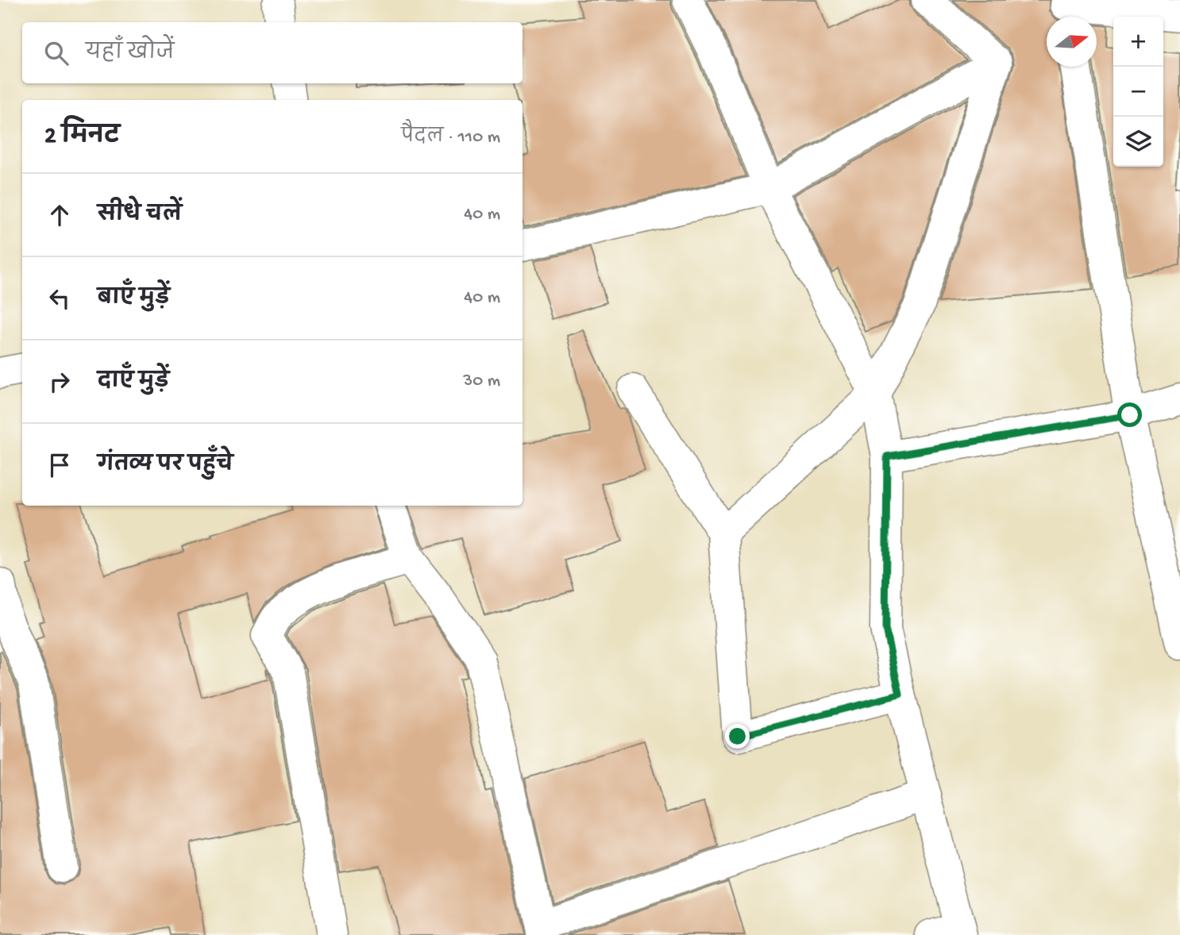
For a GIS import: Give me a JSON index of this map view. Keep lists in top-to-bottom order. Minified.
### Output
{"north":"right","page":{"map_buttons":["+","−"],"search":"यहाँ खोजें","heading":["2 मिनट","पैदल · 110 m"],"list":[["सीधे चलें","40 m"],["बाएँ मुड़ें","40 m"],["दाएँ मुड़ें","30 m"],"गंतव्य पर पहुँचे"]}}
